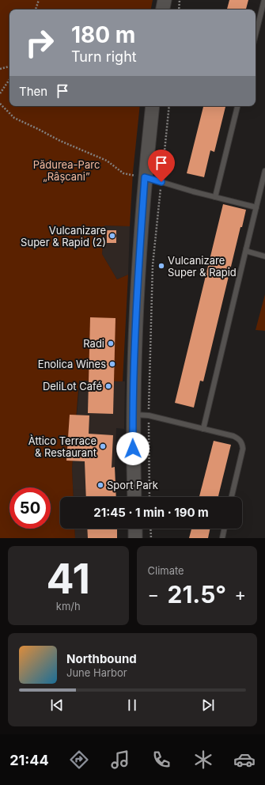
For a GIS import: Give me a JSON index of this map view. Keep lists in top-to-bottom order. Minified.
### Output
{"parks":["Pădurea-Parc „Râșcani”"],"places":["Vulcanizare Super & Rapid (2)","Vulcanizare Super & Rapid","Radi","Enolica Wines","DeliLot Café","Àttico Terrace & Restaurant","Sport Park"],"page":{"turn":["180 m","Turn right"],"then":"Then","limit":"50","trip":"21:45 · 1 min · 190 m","tile":[["41","km/h"],"Climate"],"heat":["−","21.5°","+"],"song":["Northbound","June Harbor"],"tabs":"21:44"}}
